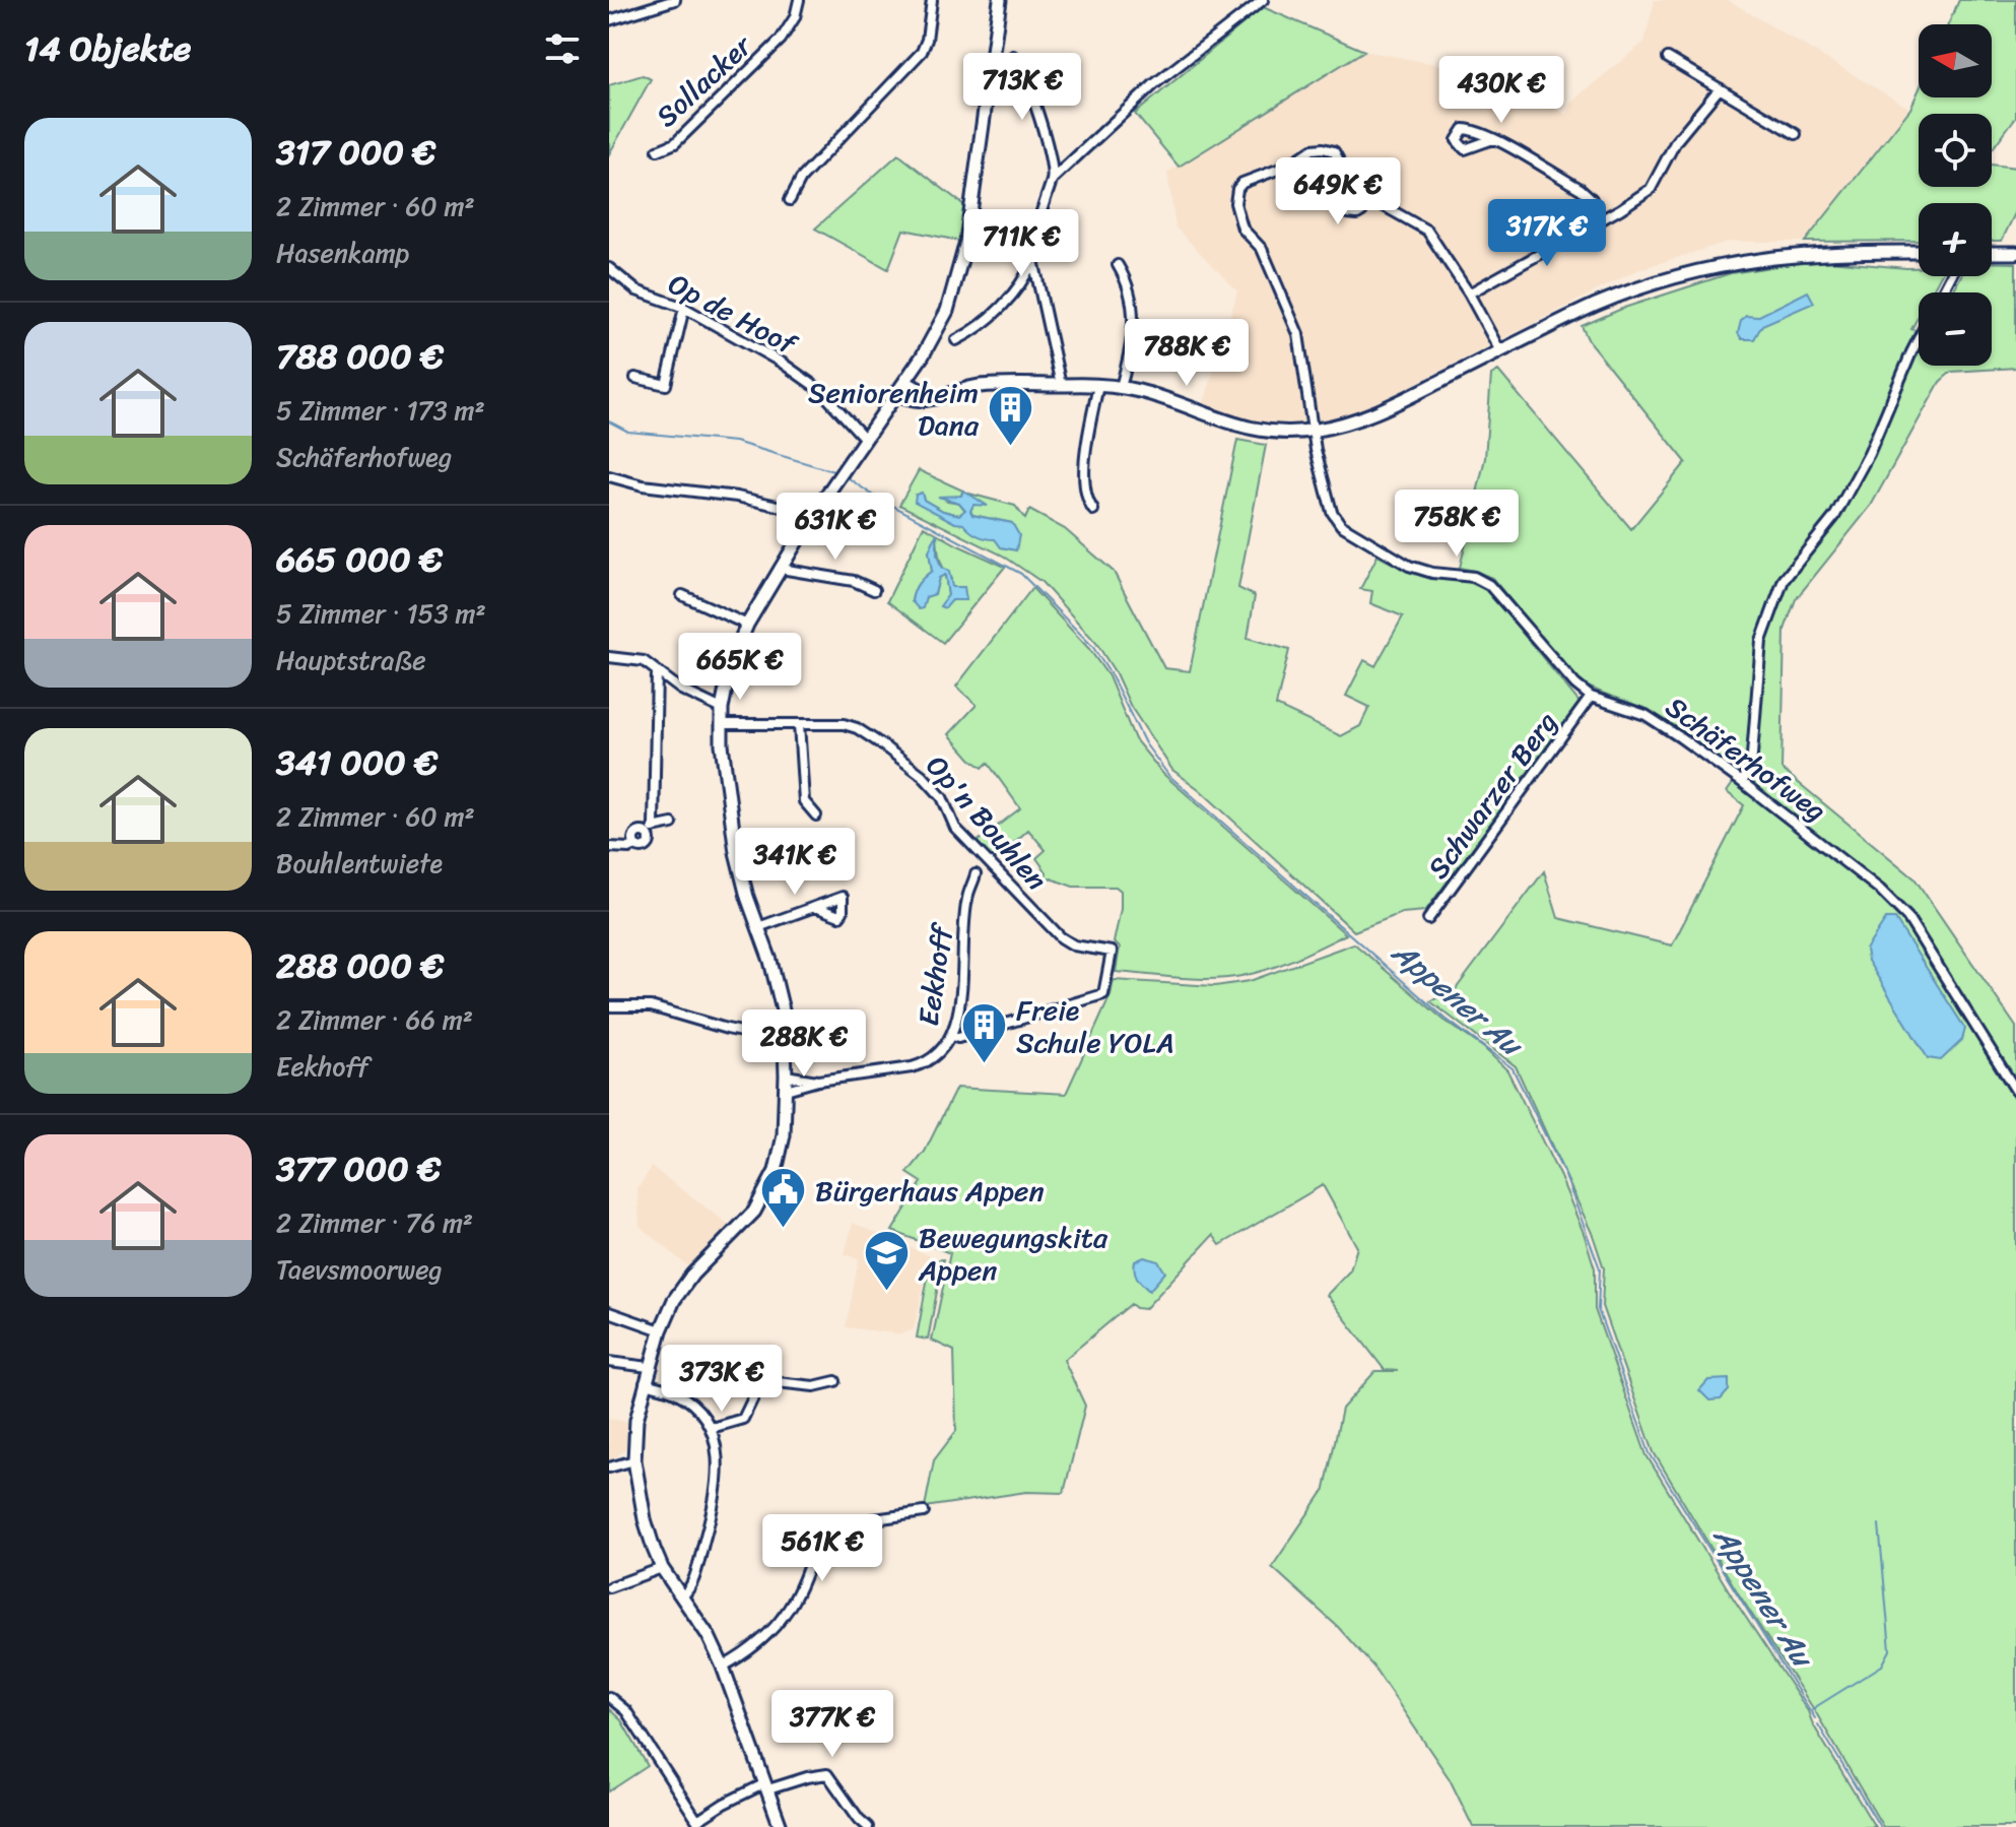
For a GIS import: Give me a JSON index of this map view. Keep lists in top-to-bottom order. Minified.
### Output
{"streets":{"street":["Sollacker","Op de Hoof","Schäferhofweg","Schwarzer Berg","Op'n Bouhlen","Eekhoff"]},"crossings":[["Schäferhofweg","Schwarzer Berg"],["Op'n Bouhlen","Eekhoff"]],"water":["Appener Au"],"places":{"building":["Seniorenheim Dana","Freie Schule YOLA"],"public building":["Bürgerhaus Appen"],"school or university":["Bewegungskita Appen"]},"north":"left","page":{"heading":"14 Objekte","map_buttons":["+","−"],"price":["713K €","430K €","649K €","317K €","711K €","788K €","758K €","631K €","665K €","341K €","288K €","373K €","561K €","377K €"],"list":[{"name":"317 000 €","note":"2 Zimmer · 60 m² · Hasenkamp"},{"name":"788 000 €","note":"5 Zimmer · 173 m² · Schäferhofweg"},{"name":"665 000 €","note":"5 Zimmer · 153 m² · Hauptstraße"},{"name":"341 000 €","note":"2 Zimmer · 60 m² · Bouhlentwiete"},{"name":"288 000 €","note":"2 Zimmer · 66 m² · Eekhoff"},{"name":"377 000 €","note":"2 Zimmer · 76 m² · Taevsmoorweg"}]}}
